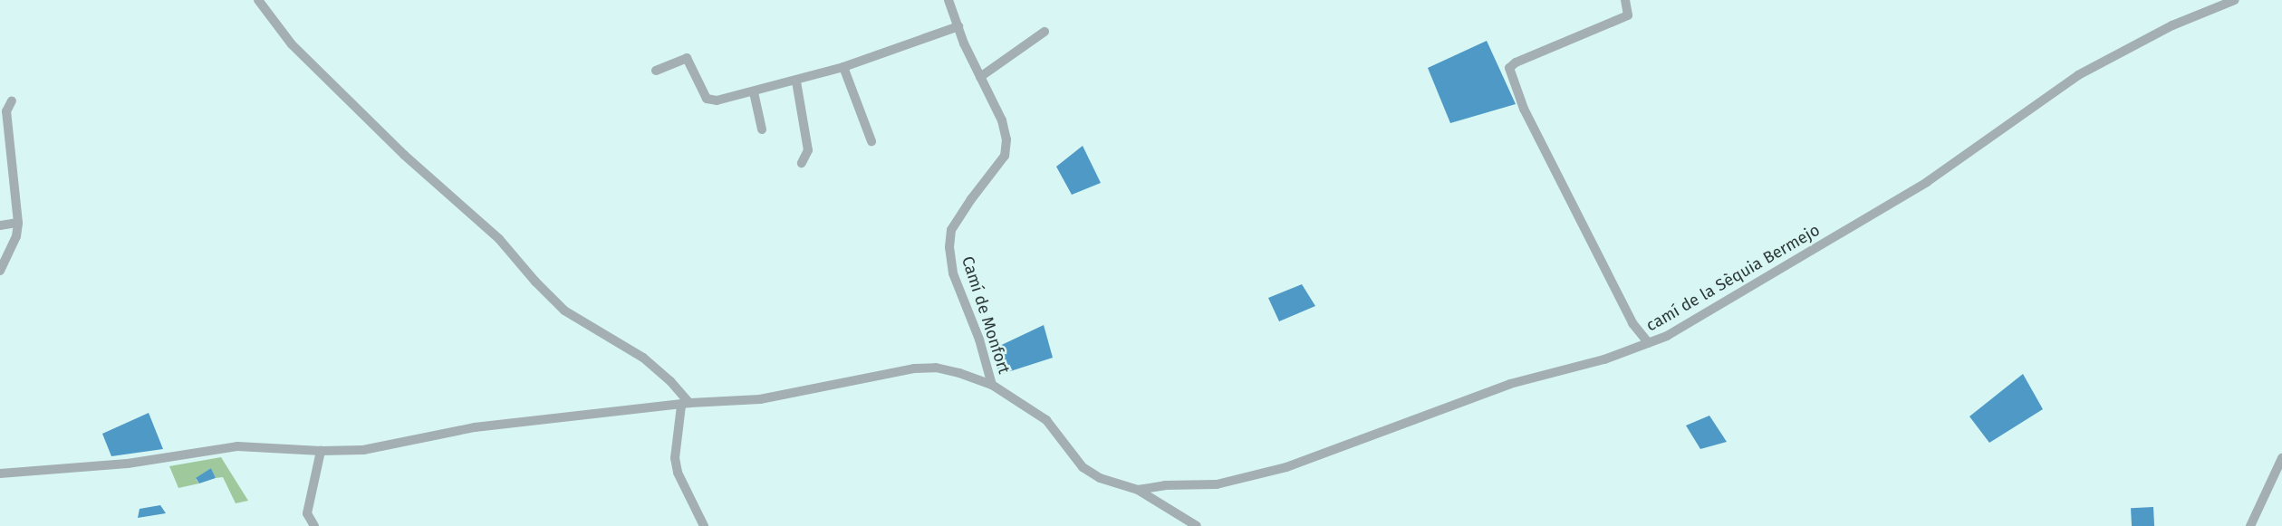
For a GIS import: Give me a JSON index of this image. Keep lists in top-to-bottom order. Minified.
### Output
{"streets":{"street":["camí de la Sèquia Bermejo","Camí de Monfort"]},"crossings":[["camí de la Sèquia Bermejo","Camí de Monfort"]]}
